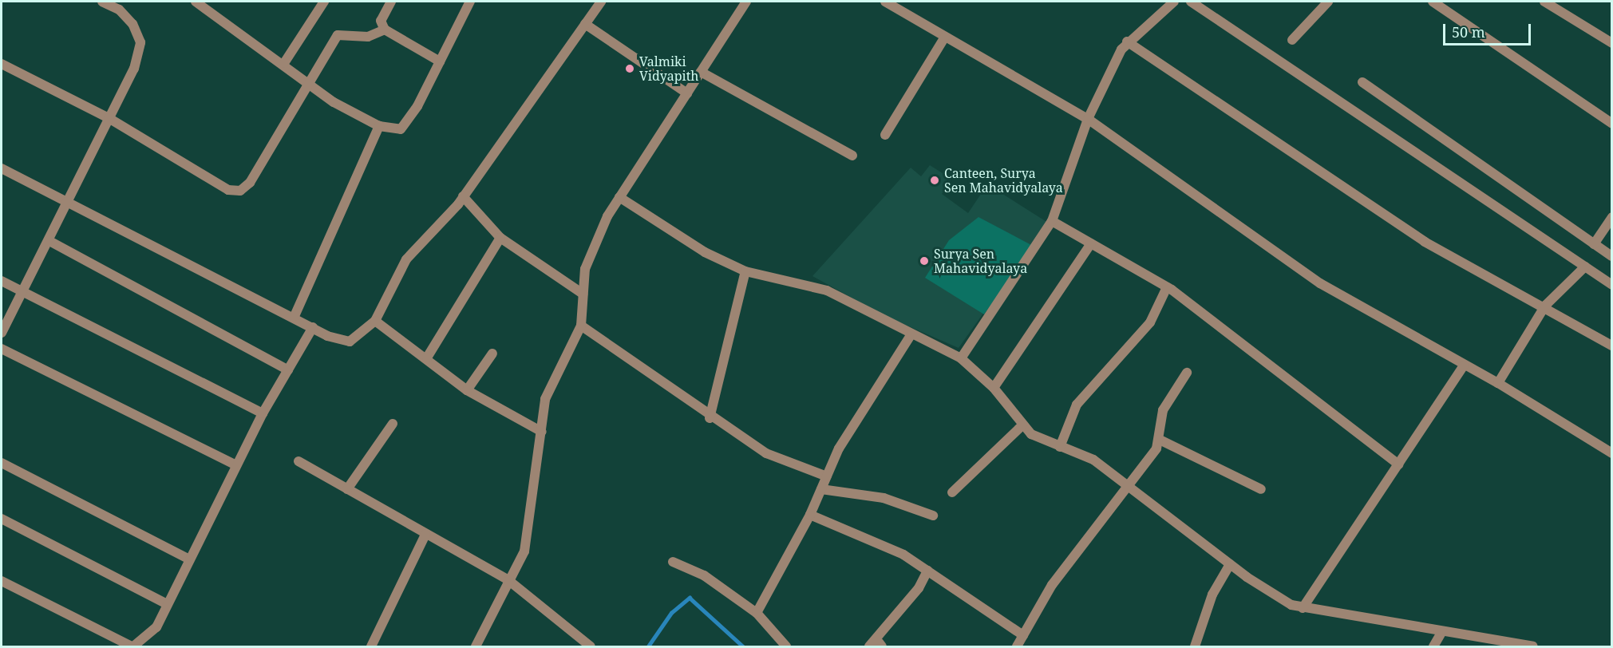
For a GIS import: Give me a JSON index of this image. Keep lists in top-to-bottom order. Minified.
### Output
{"places":["Valmiki Vidyapith","Canteen, Surya Sen Mahavidyalaya","Surya Sen Mahavidyalaya"],"scale_bar":"50 m"}
